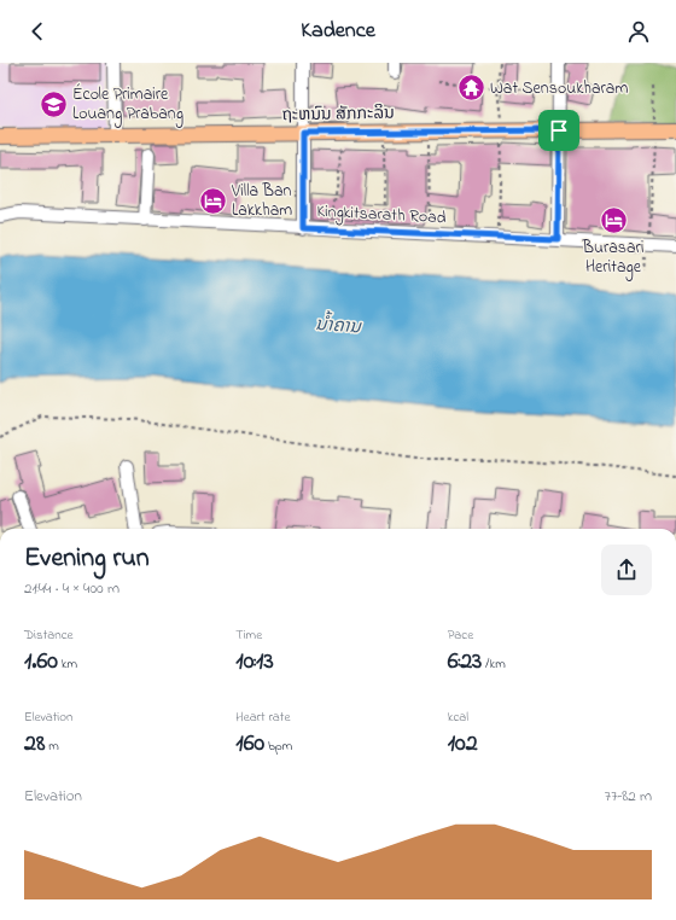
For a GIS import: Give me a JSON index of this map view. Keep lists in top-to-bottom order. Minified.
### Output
{"streets":{"main road":["ຖະຫນົນ ສັກກະລິນ"],"street":["Kingkitsarath Road"]},"water":["ນ້ຳຄານ"],"places":{"temple":["Wat Sensoukharam"],"school or university":["École Primaire Louang Prabang"],"hotel":["Villa Ban Lakkham","Burasari Heritage"]},"page":{"header":"Kadence","heading":["Evening run","21:44 · 4 × 400 m"],"stats":[["Distance","1.60 km"],["Time","10:13"],["Pace","6:23 /km"],["Elevation","28 m"],["Heart rate","160 bpm"],["kcal","102"]],"chart":["Elevation","77–82 m"]}}
